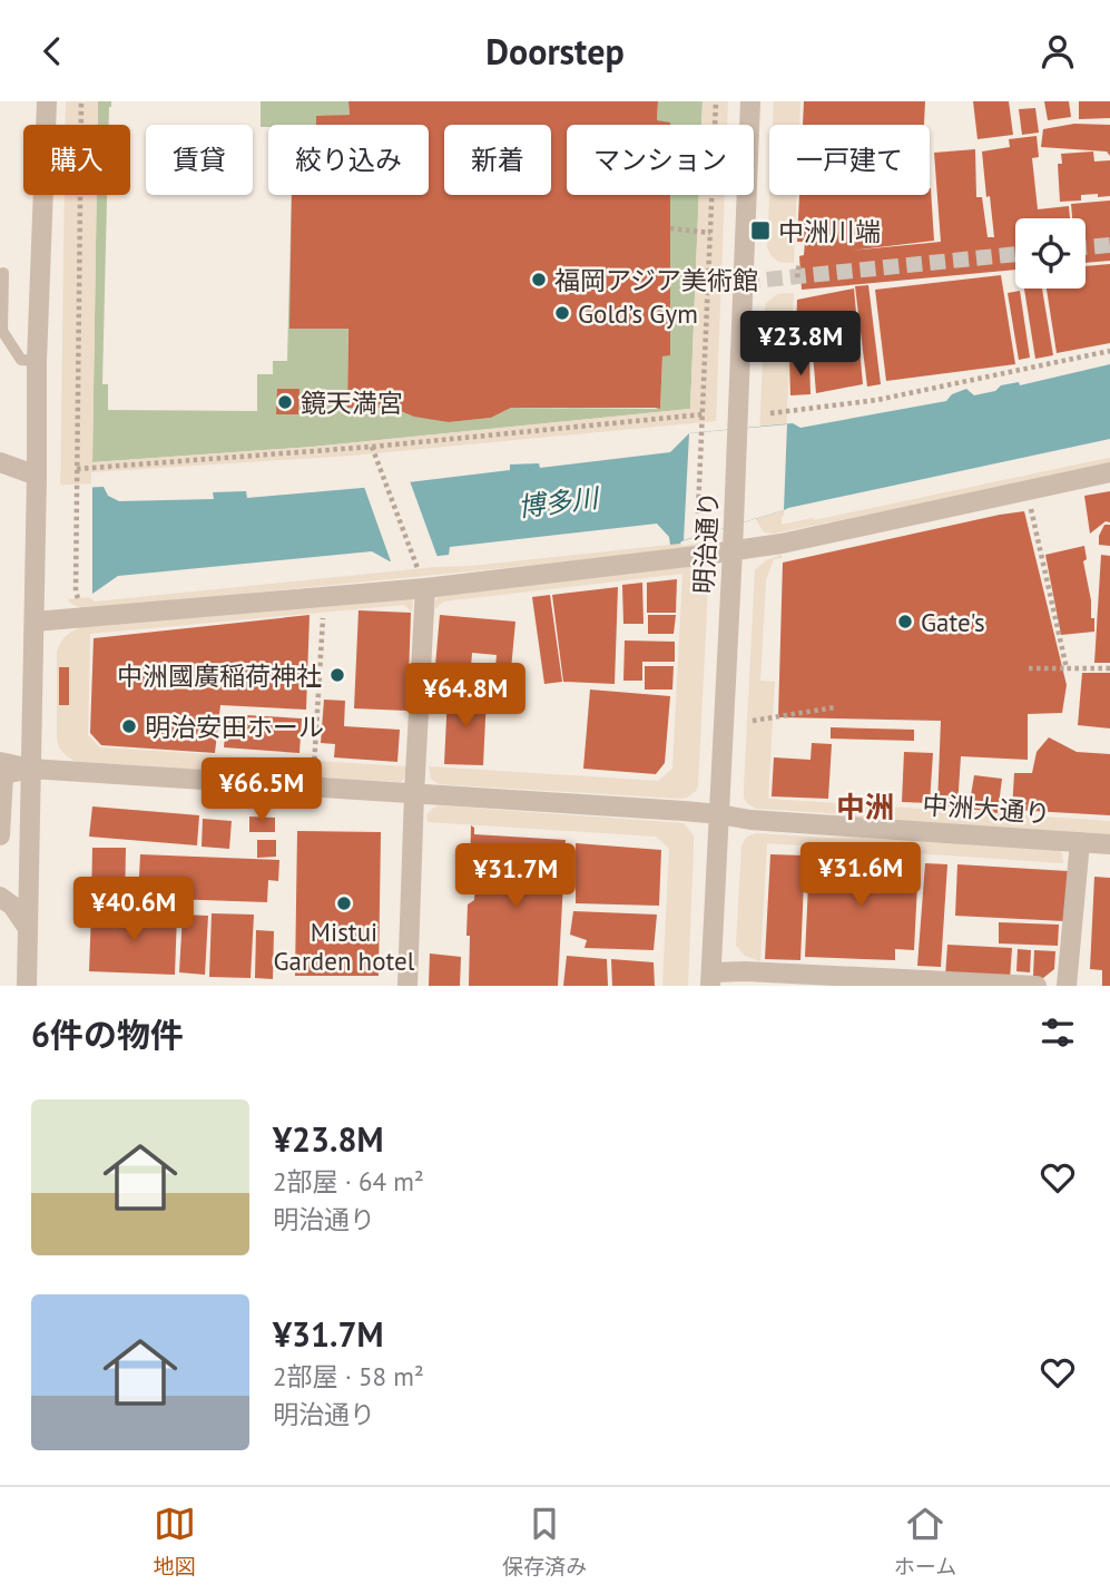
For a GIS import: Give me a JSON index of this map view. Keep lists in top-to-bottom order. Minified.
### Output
{"streets":{"street":["明治通り","中洲大通り"]},"crossings":[["明治通り","中洲大通り"]],"districts":["中洲"],"water":["博多川"],"places":{"transit":["中洲川端"],"other":["福岡アジア美術館","Gold’s Gym","鏡天満宮","Gate's","中洲國廣稲荷神社","明治安田ホール","Mistui Garden hotel"]},"page":{"header":"Doorstep","chip":["購入","賃貸","絞り込み","新着","マンション","一戸建て"],"price":["¥23.8M","¥64.8M","¥66.5M","¥31.6M","¥31.7M","¥40.6M"],"heading":"6件の物件","list":[{"name":"¥23.8M","note":"2部屋 · 64 m² · 明治通り"},{"name":"¥31.7M","note":"2部屋 · 58 m² · 明治通り"}],"tabs":["地図","保存済み","ホーム"]}}
